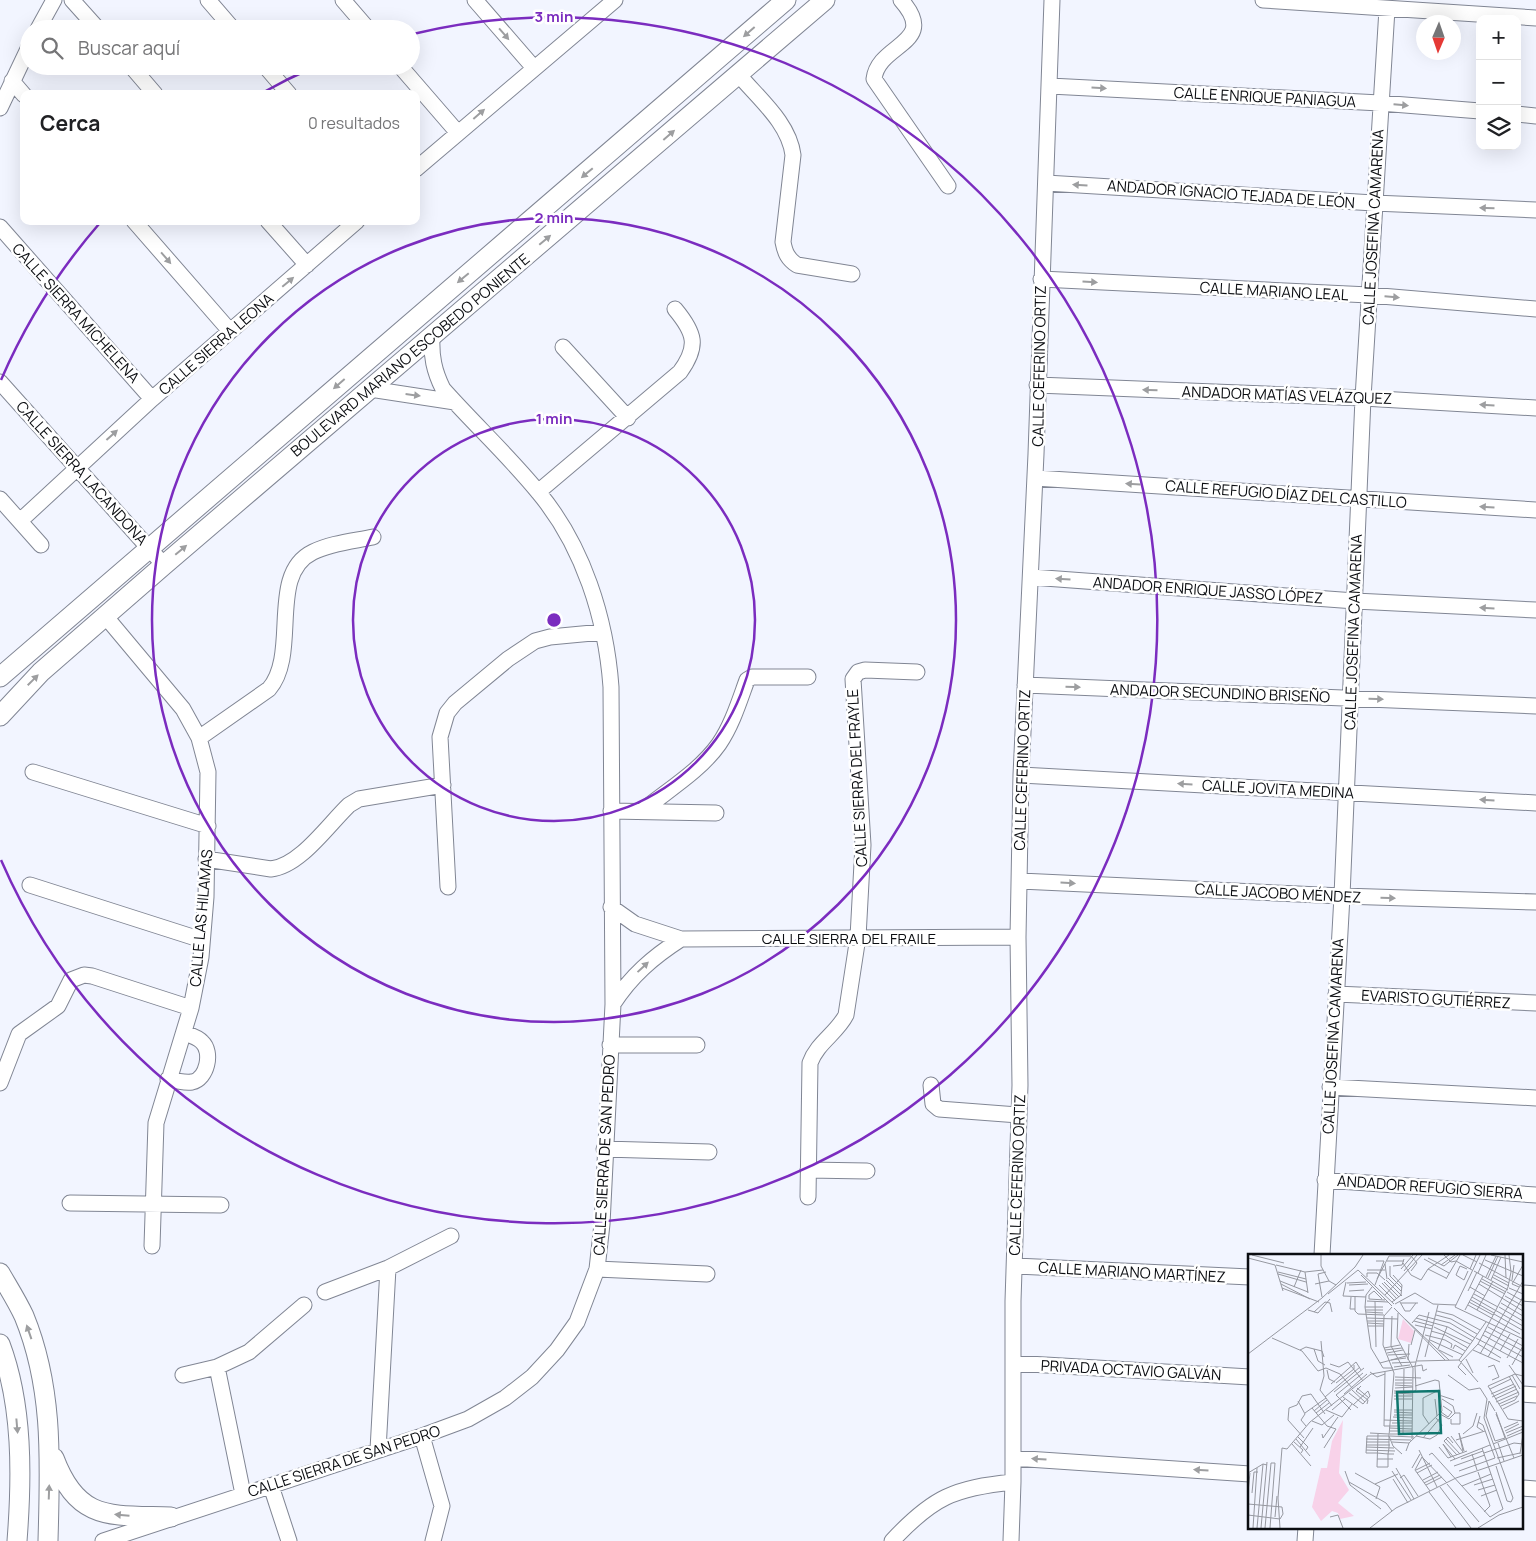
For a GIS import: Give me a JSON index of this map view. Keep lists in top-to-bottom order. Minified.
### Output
{"streets":{"street":["CALLE ENRIQUE PANIAGUA","ANDADOR IGNACIO TEJADA DE LEÓN","CALLE JOSEFINA CAMARENA","CALLE MARIANO LEAL","CALLE SIERRA MICHELENA","CALLE SIERRA LEONA","BOULEVARD MARIANO ESCOBEDO PONIENTE","CALLE CEFERINO ORTIZ","ANDADOR MATÍAS VELÁZQUEZ","CALLE SIERRA LACANDONA","CALLE REFUGIO DÍAZ DEL CASTILLO","ANDADOR ENRIQUE JASSO LÓPEZ","ANDADOR SECUNDINO BRISEÑO","CALLE SIERRA DEL FRAYLE","CALLE JOVITA MEDINA","CALLE JACOBO MÉNDEZ","CALLE LAS HILAMAS","CALLE SIERRA DEL FRAILE","EVARISTO GUTIÉRREZ","CALLE SIERRA DE SAN PEDRO","ANDADOR REFUGIO SIERRA","CALLE MARIANO MARTÍNEZ","PRIVADA OCTAVIO GALVÁN"]},"crossings":[["CALLE ENRIQUE PANIAGUA","CALLE JOSEFINA CAMARENA"],["CALLE ENRIQUE PANIAGUA","CALLE CEFERINO ORTIZ"],["ANDADOR IGNACIO TEJADA DE LEÓN","CALLE JOSEFINA CAMARENA"],["ANDADOR IGNACIO TEJADA DE LEÓN","CALLE CEFERINO ORTIZ"],["CALLE JOSEFINA CAMARENA","CALLE MARIANO LEAL"],["CALLE JOSEFINA CAMARENA","ANDADOR MATÍAS VELÁZQUEZ"],["CALLE JOSEFINA CAMARENA","CALLE REFUGIO DÍAZ DEL CASTILLO"],["CALLE JOSEFINA CAMARENA","ANDADOR ENRIQUE JASSO LÓPEZ"],["CALLE JOSEFINA CAMARENA","ANDADOR SECUNDINO BRISEÑO"],["CALLE JOSEFINA CAMARENA","CALLE JOVITA MEDINA"],["CALLE JOSEFINA CAMARENA","CALLE JACOBO MÉNDEZ"],["CALLE JOSEFINA CAMARENA","EVARISTO GUTIÉRREZ"],["CALLE JOSEFINA CAMARENA","ANDADOR REFUGIO SIERRA"],["CALLE MARIANO LEAL","CALLE CEFERINO ORTIZ"],["CALLE SIERRA MICHELENA","CALLE SIERRA LEONA"],["CALLE SIERRA LEONA","CALLE SIERRA LACANDONA"],["BOULEVARD MARIANO ESCOBEDO PONIENTE","CALLE SIERRA LACANDONA"],["BOULEVARD MARIANO ESCOBEDO PONIENTE","CALLE LAS HILAMAS"],["BOULEVARD MARIANO ESCOBEDO PONIENTE","CALLE SIERRA DE SAN PEDRO"],["CALLE CEFERINO ORTIZ","ANDADOR MATÍAS VELÁZQUEZ"],["CALLE CEFERINO ORTIZ","CALLE REFUGIO DÍAZ DEL CASTILLO"],["CALLE CEFERINO ORTIZ","ANDADOR ENRIQUE JASSO LÓPEZ"],["CALLE CEFERINO ORTIZ","ANDADOR SECUNDINO BRISEÑO"],["CALLE CEFERINO ORTIZ","CALLE JOVITA MEDINA"],["CALLE CEFERINO ORTIZ","CALLE JACOBO MÉNDEZ"],["CALLE CEFERINO ORTIZ","CALLE SIERRA DEL FRAILE"],["CALLE CEFERINO ORTIZ","CALLE MARIANO MARTÍNEZ"],["CALLE CEFERINO ORTIZ","PRIVADA OCTAVIO GALVÁN"],["CALLE SIERRA DEL FRAYLE","CALLE SIERRA DEL FRAILE"],["CALLE SIERRA DEL FRAILE","CALLE SIERRA DE SAN PEDRO"]],"one_way":["ANDADOR IGNACIO TEJADA DE LEÓN","CALLE MARIANO LEAL","CALLE SIERRA LEONA","ANDADOR MATÍAS VELÁZQUEZ","CALLE REFUGIO DÍAZ DEL CASTILLO","ANDADOR ENRIQUE JASSO LÓPEZ","ANDADOR SECUNDINO BRISEÑO","CALLE JOVITA MEDINA","CALLE JACOBO MÉNDEZ"],"north":"bottom","page":{"map_buttons":["+","−"],"search":"Buscar aquí","heading":["Cerca","0 resultados"]},"rings":["3 min","2 min","1 min"]}
